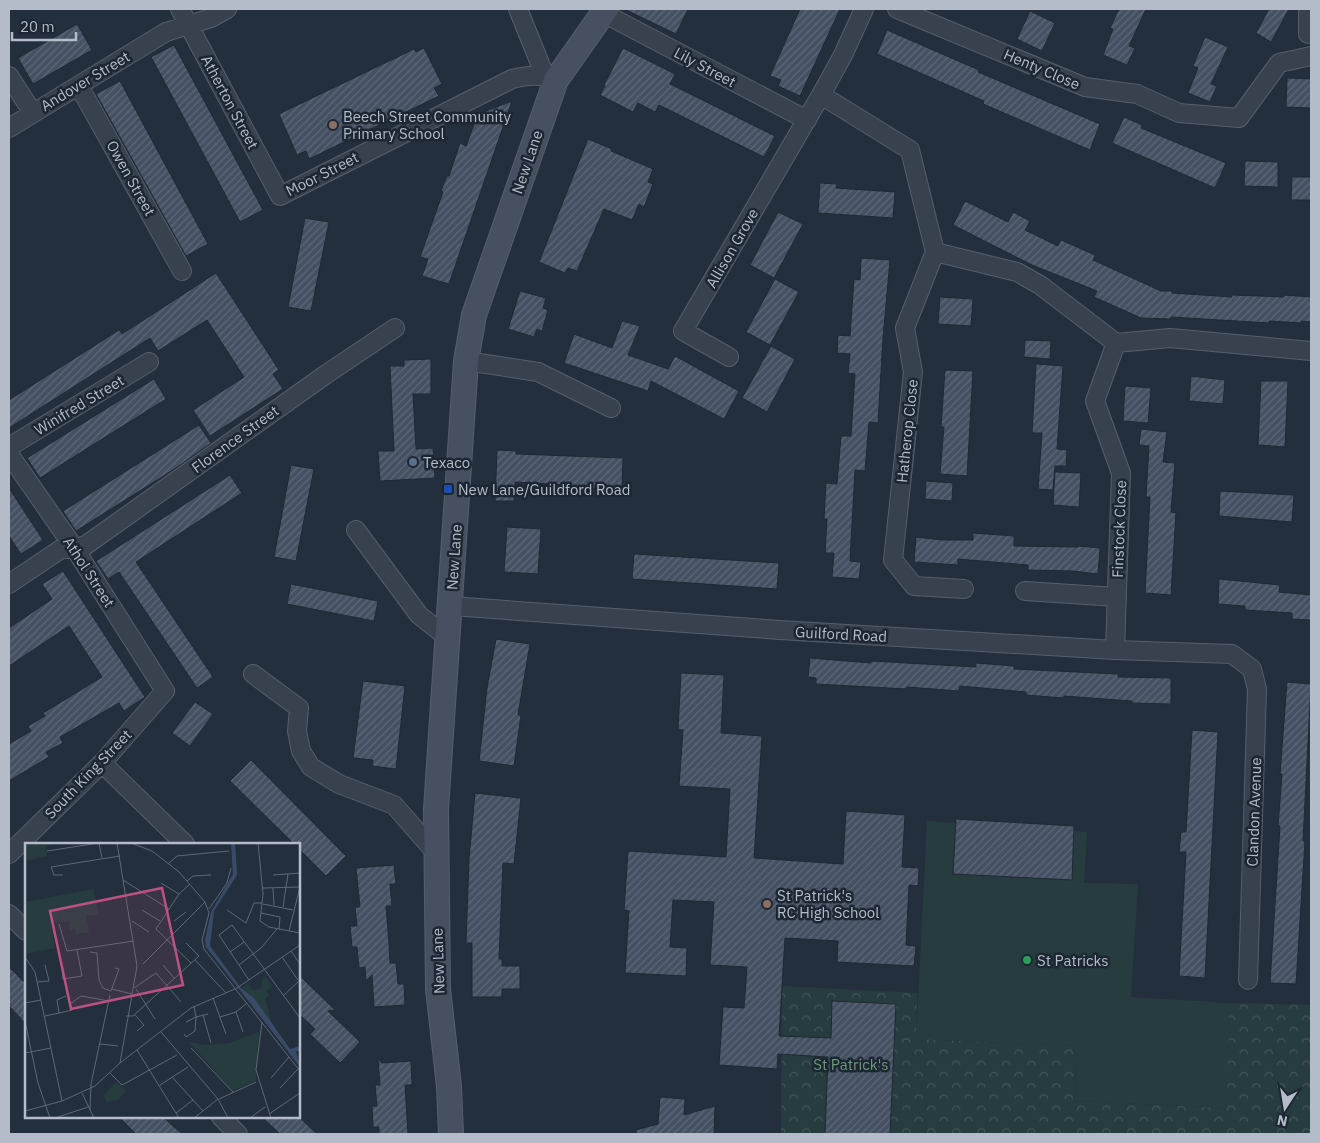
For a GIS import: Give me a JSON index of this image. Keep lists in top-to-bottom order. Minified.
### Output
{"streets":{"street":["Lily Street","Henty Close","Andover Street","Atherton Street","New Lane","Moor Street","Owen Street","Allison Grove","Winifred Street","Hatherop Close","Florence Street","Finstock Close","Athol Street","Guilford Road","South King Street","Clandon Avenue"]},"crossings":[["Lily Street","New Lane"],["Lily Street","Allison Grove"],["Andover Street","Atherton Street"],["Andover Street","Owen Street"],["Atherton Street","Moor Street"],["New Lane","Moor Street"],["New Lane","Guilford Road"],["Florence Street","Athol Street"],["Finstock Close","Guilford Road"],["Athol Street","South King Street"],["Guilford Road","Clandon Avenue"]],"parks":["St Patrick's"],"places":{"other":["Beech Street Community Primary School","Texaco","St Patrick's RC High School","St Patricks"],"transit":["New Lane/Guildford Road"]},"scale_bar":"20 m","north":"bottom"}
